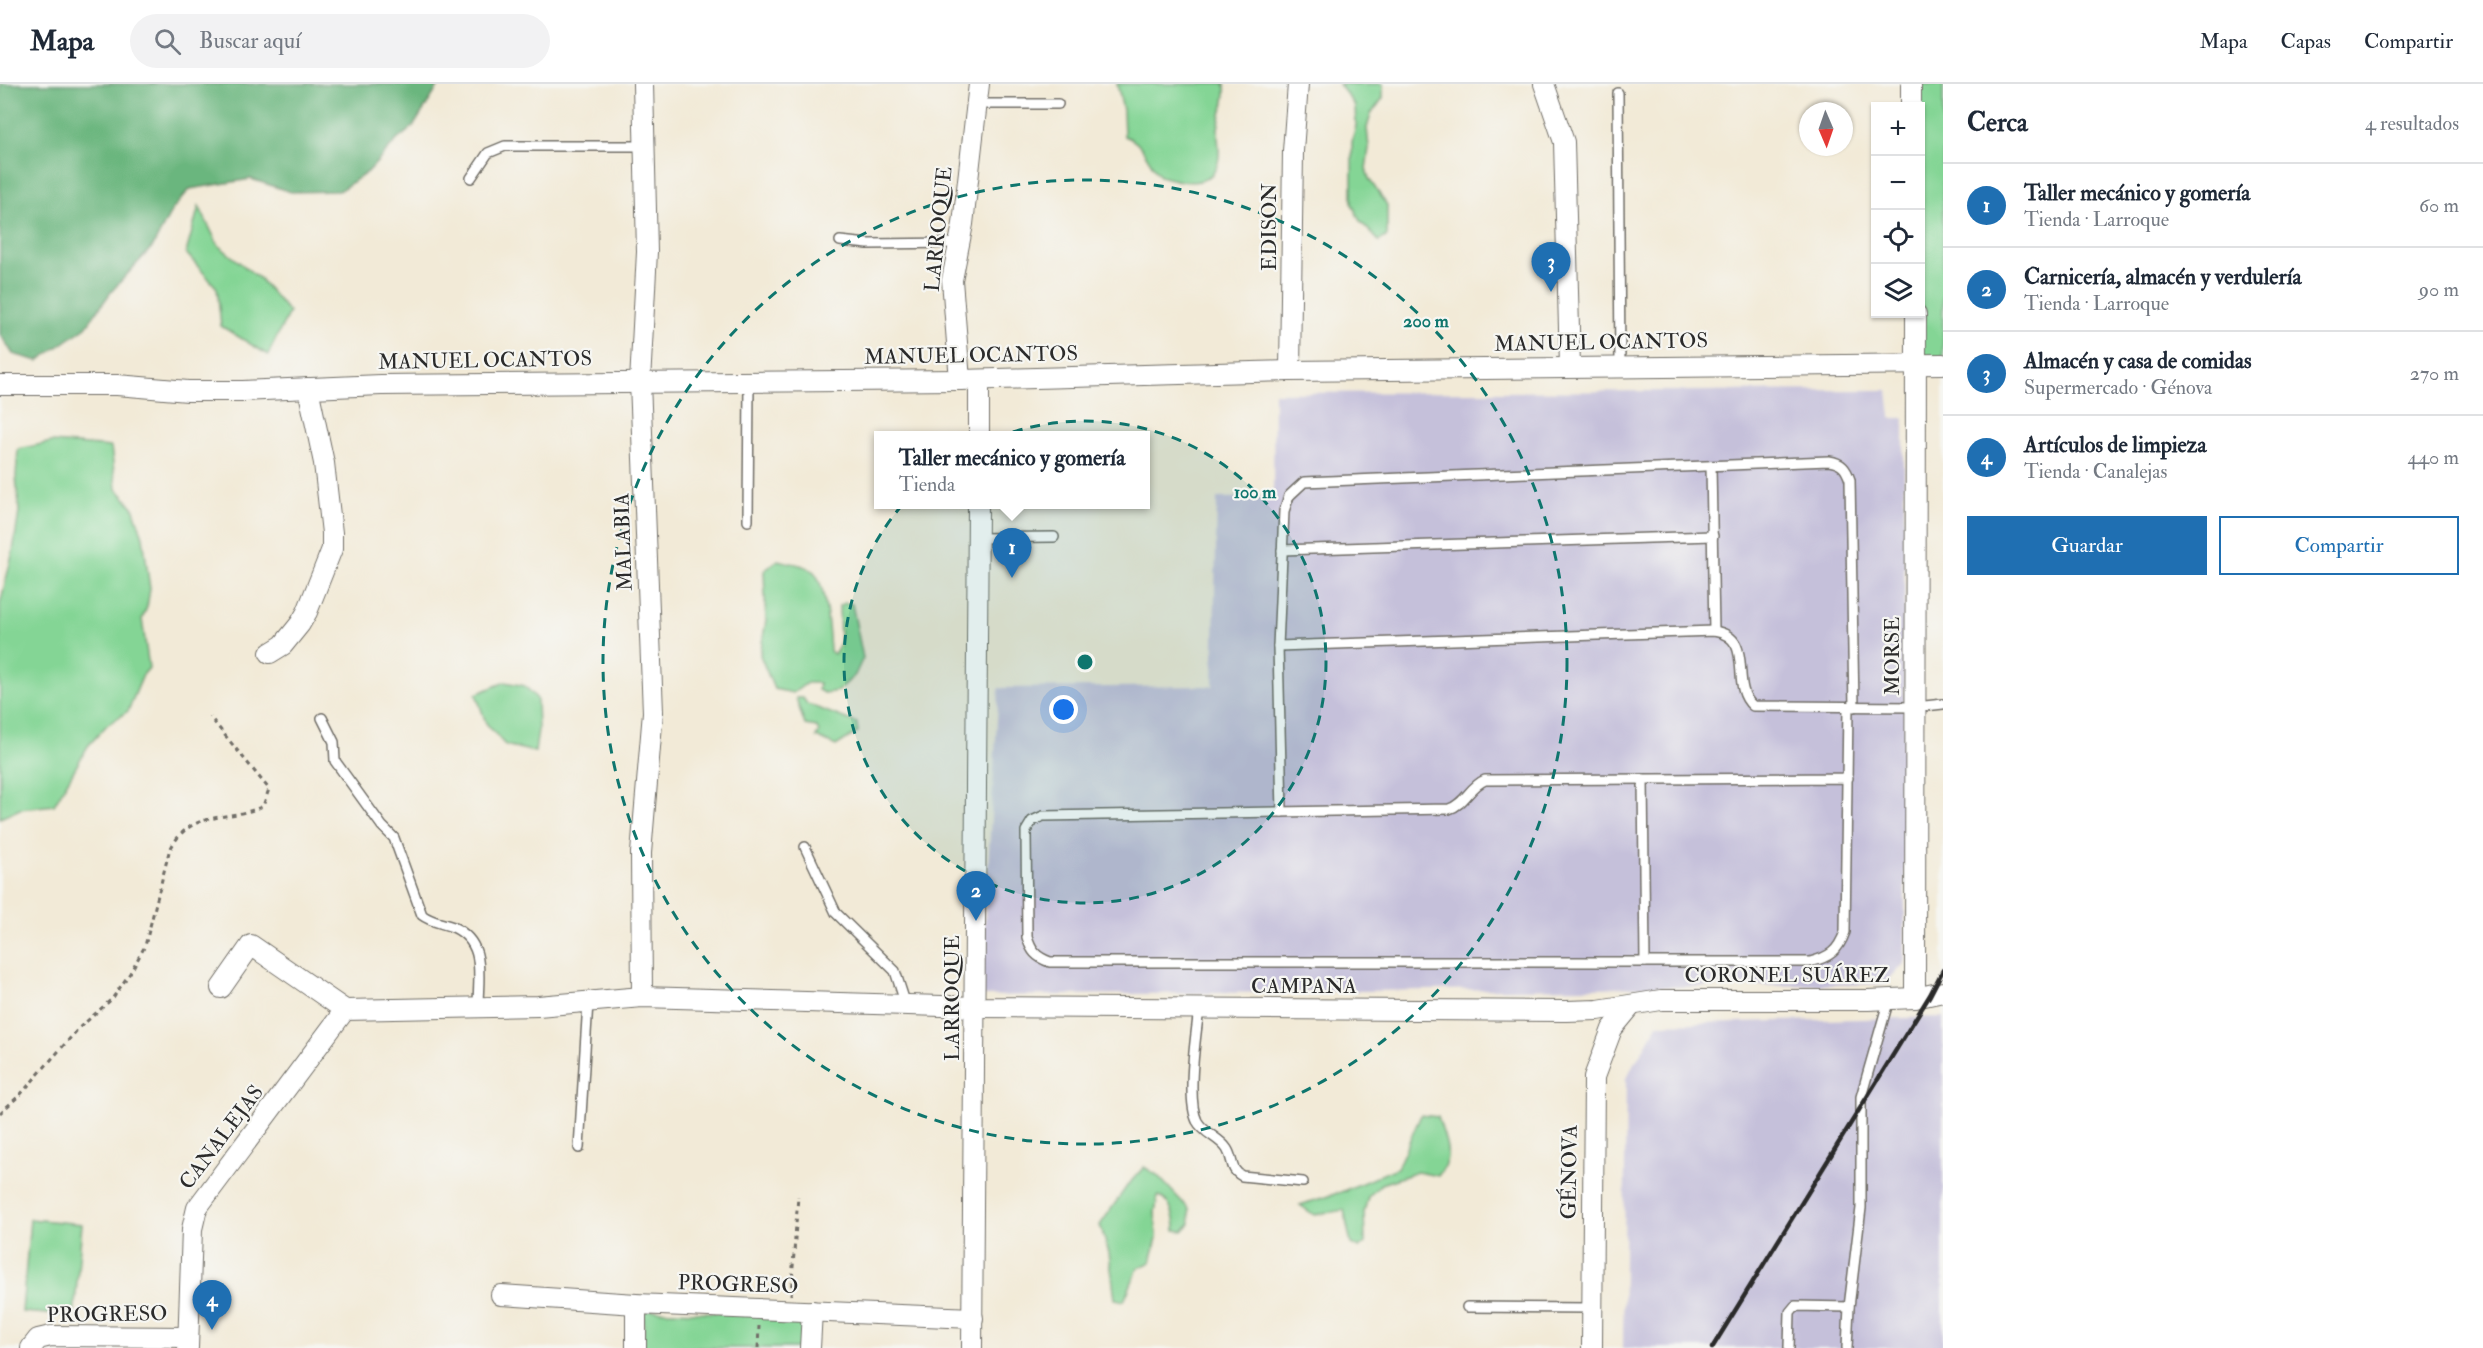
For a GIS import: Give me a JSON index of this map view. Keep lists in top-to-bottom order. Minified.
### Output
{"streets":{"street":["EDISON","LARROQUE","MANUEL OCANTOS","MALABIA","MORSE","CORONEL SUÁREZ","CAMPANA","CANALEJAS","GÉNOVA","PROGRESO"]},"crossings":[["EDISON","MANUEL OCANTOS"],["LARROQUE","MANUEL OCANTOS"],["LARROQUE","CAMPANA"],["LARROQUE","PROGRESO"],["MANUEL OCANTOS","MALABIA"],["MANUEL OCANTOS","MORSE"],["MALABIA","CAMPANA"],["MORSE","CORONEL SUÁREZ"],["CORONEL SUÁREZ","CAMPANA"],["CORONEL SUÁREZ","GÉNOVA"],["CAMPANA","CANALEJAS"],["CAMPANA","GÉNOVA"],["CANALEJAS","PROGRESO"]],"north":"bottom","page":{"header":"Mapa","search":"Buscar aquí","nav":["Mapa","Capas","Compartir"],"heading":["Cerca","4 resultados"],"map_buttons":["+","−"],"list":[{"mark":"1","name":"Taller mecánico y gomería","note":"Tienda · Larroque","value":"60 m"},{"mark":"2","name":"Carnicería, almacén y verdulería","note":"Tienda · Larroque","value":"90 m"},{"mark":"3","name":"Almacén y casa de comidas","note":"Supermercado · Génova","value":"270 m"},{"mark":"4","name":"Artículos de limpieza","note":"Tienda · Canalejas","value":"440 m"}],"pins":["3","1","2","4"],"popup":["Taller mecánico y gomería","Tienda"],"buttons":["Guardar","Compartir"]},"rings":["200 m","100 m"]}
